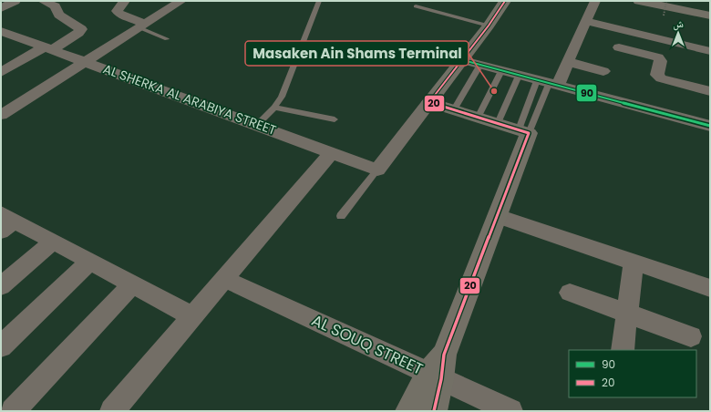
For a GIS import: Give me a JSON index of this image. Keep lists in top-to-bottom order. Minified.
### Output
{"streets":{"street":["AL SHERKA AL ARABIYA STREET","AL SOUQ STREET"]},"places":["Masaken Ain Shams Terminal"],"lines":["transit line 20","transit line 90"],"legend":["90","20"],"north":"top"}
